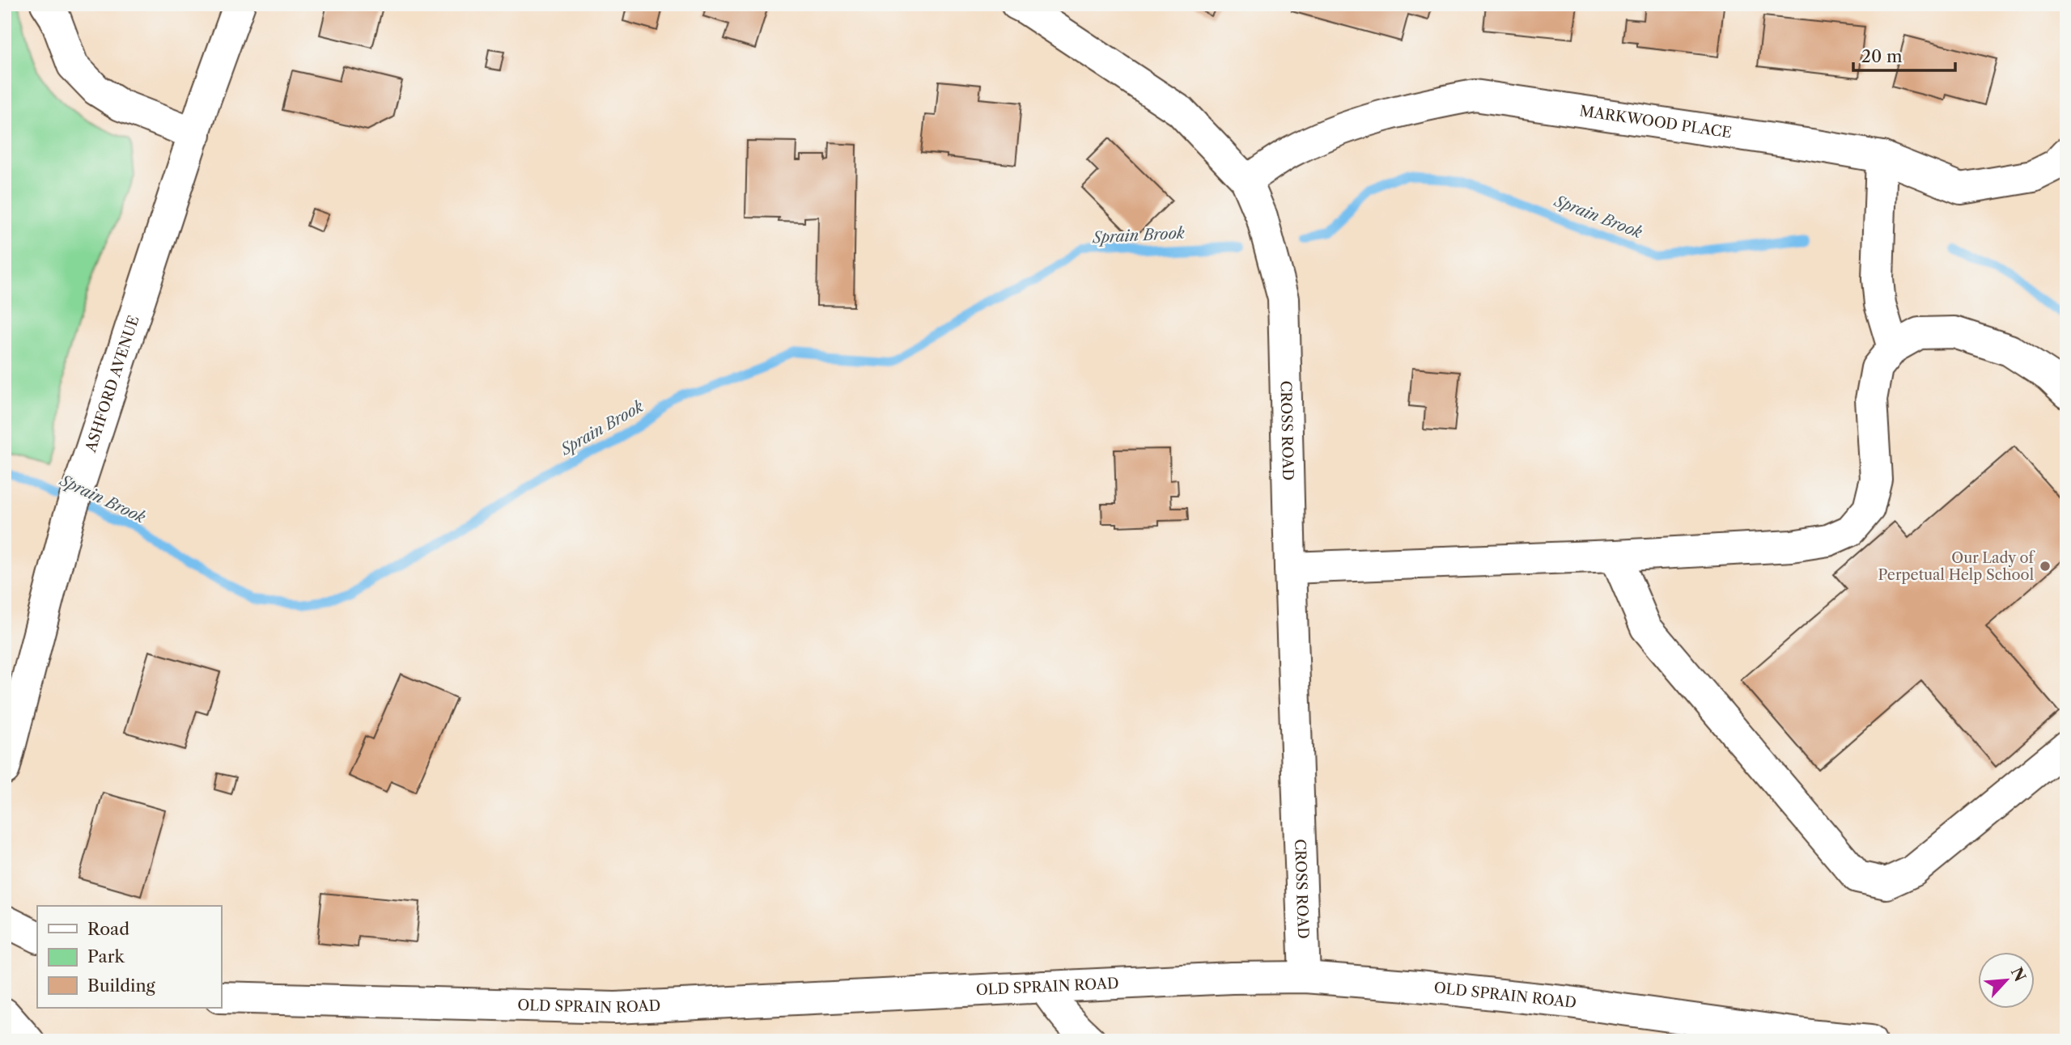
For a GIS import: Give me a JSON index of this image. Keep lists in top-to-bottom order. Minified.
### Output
{"streets":{"street":["MARKWOOD PLACE","ASHFORD AVENUE","CROSS ROAD","OLD SPRAIN ROAD"]},"crossings":[["MARKWOOD PLACE","CROSS ROAD"],["CROSS ROAD","OLD SPRAIN ROAD"]],"water":["Sprain Brook"],"places":["Our Lady of Perpetual Help School"],"legend":["Road","Park","Building"],"scale_bar":"20 m","north":"top right"}
